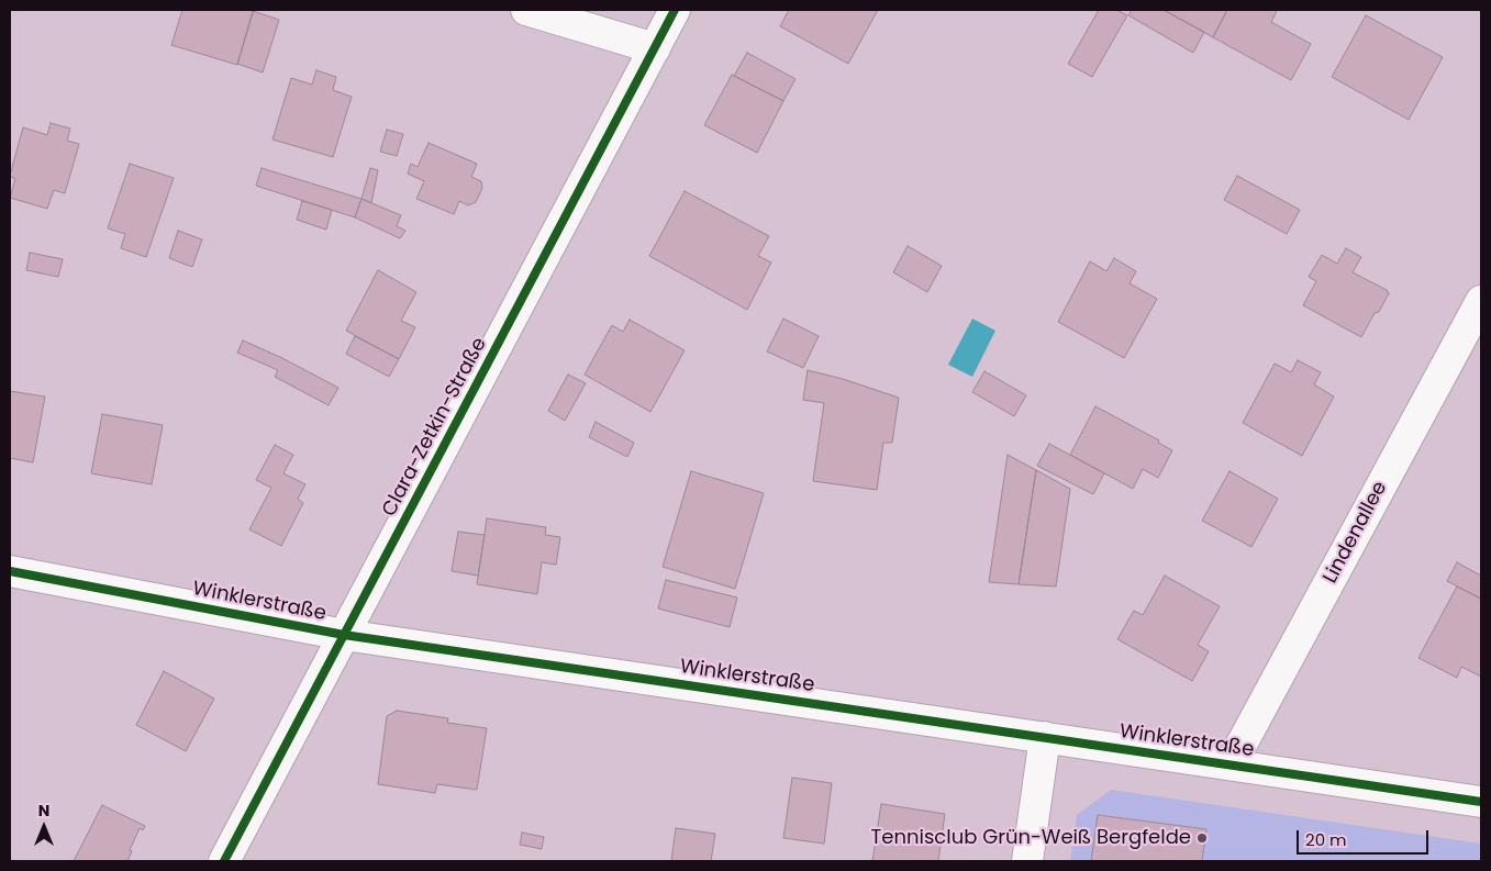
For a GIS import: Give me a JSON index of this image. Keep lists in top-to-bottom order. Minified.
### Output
{"streets":{"street":["Clara-Zetkin-Straße","Lindenallee","Winklerstraße"]},"crossings":[["Clara-Zetkin-Straße","Winklerstraße"],["Lindenallee","Winklerstraße"]],"places":["Tennisclub Grün-Weiß Bergfelde"],"scale_bar":"20 m","north":"top"}
